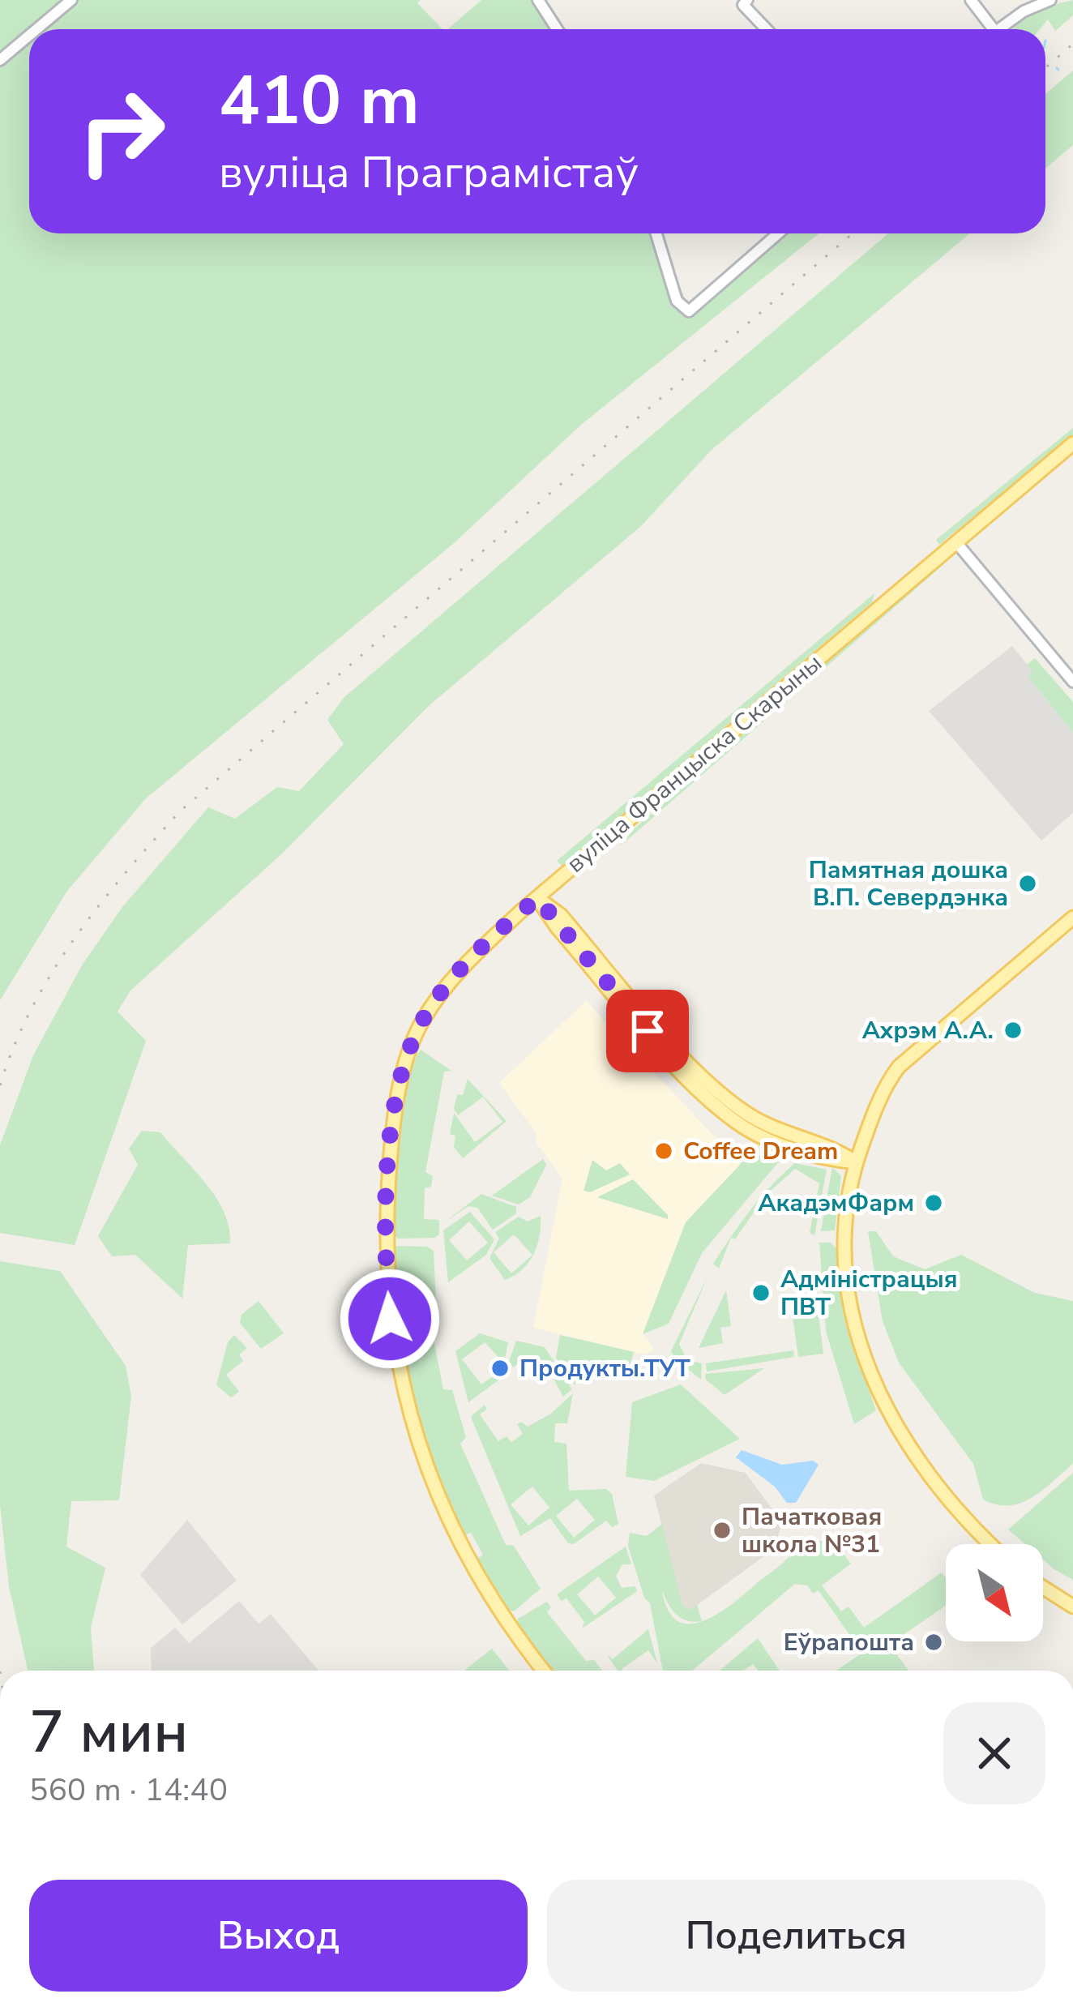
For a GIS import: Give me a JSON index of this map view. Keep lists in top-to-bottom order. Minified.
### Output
{"streets":{"main road":["вуліца Францыска Скарыны"]},"places":["Памятная дошка В.П. Севердэнка","Ахрэм А.А.","Coffee Dream","АкадэмФарм","Адміністрацыя ПВТ","Продукты.ТУТ","Пачатковая школа №31","Еўрапошта"],"north":"bottom right","page":{"turn":["410 m","вуліца Праграмістаў"],"heading":["7 мин","560 m · 14:40"],"buttons":["Выход","Поделиться"]}}
